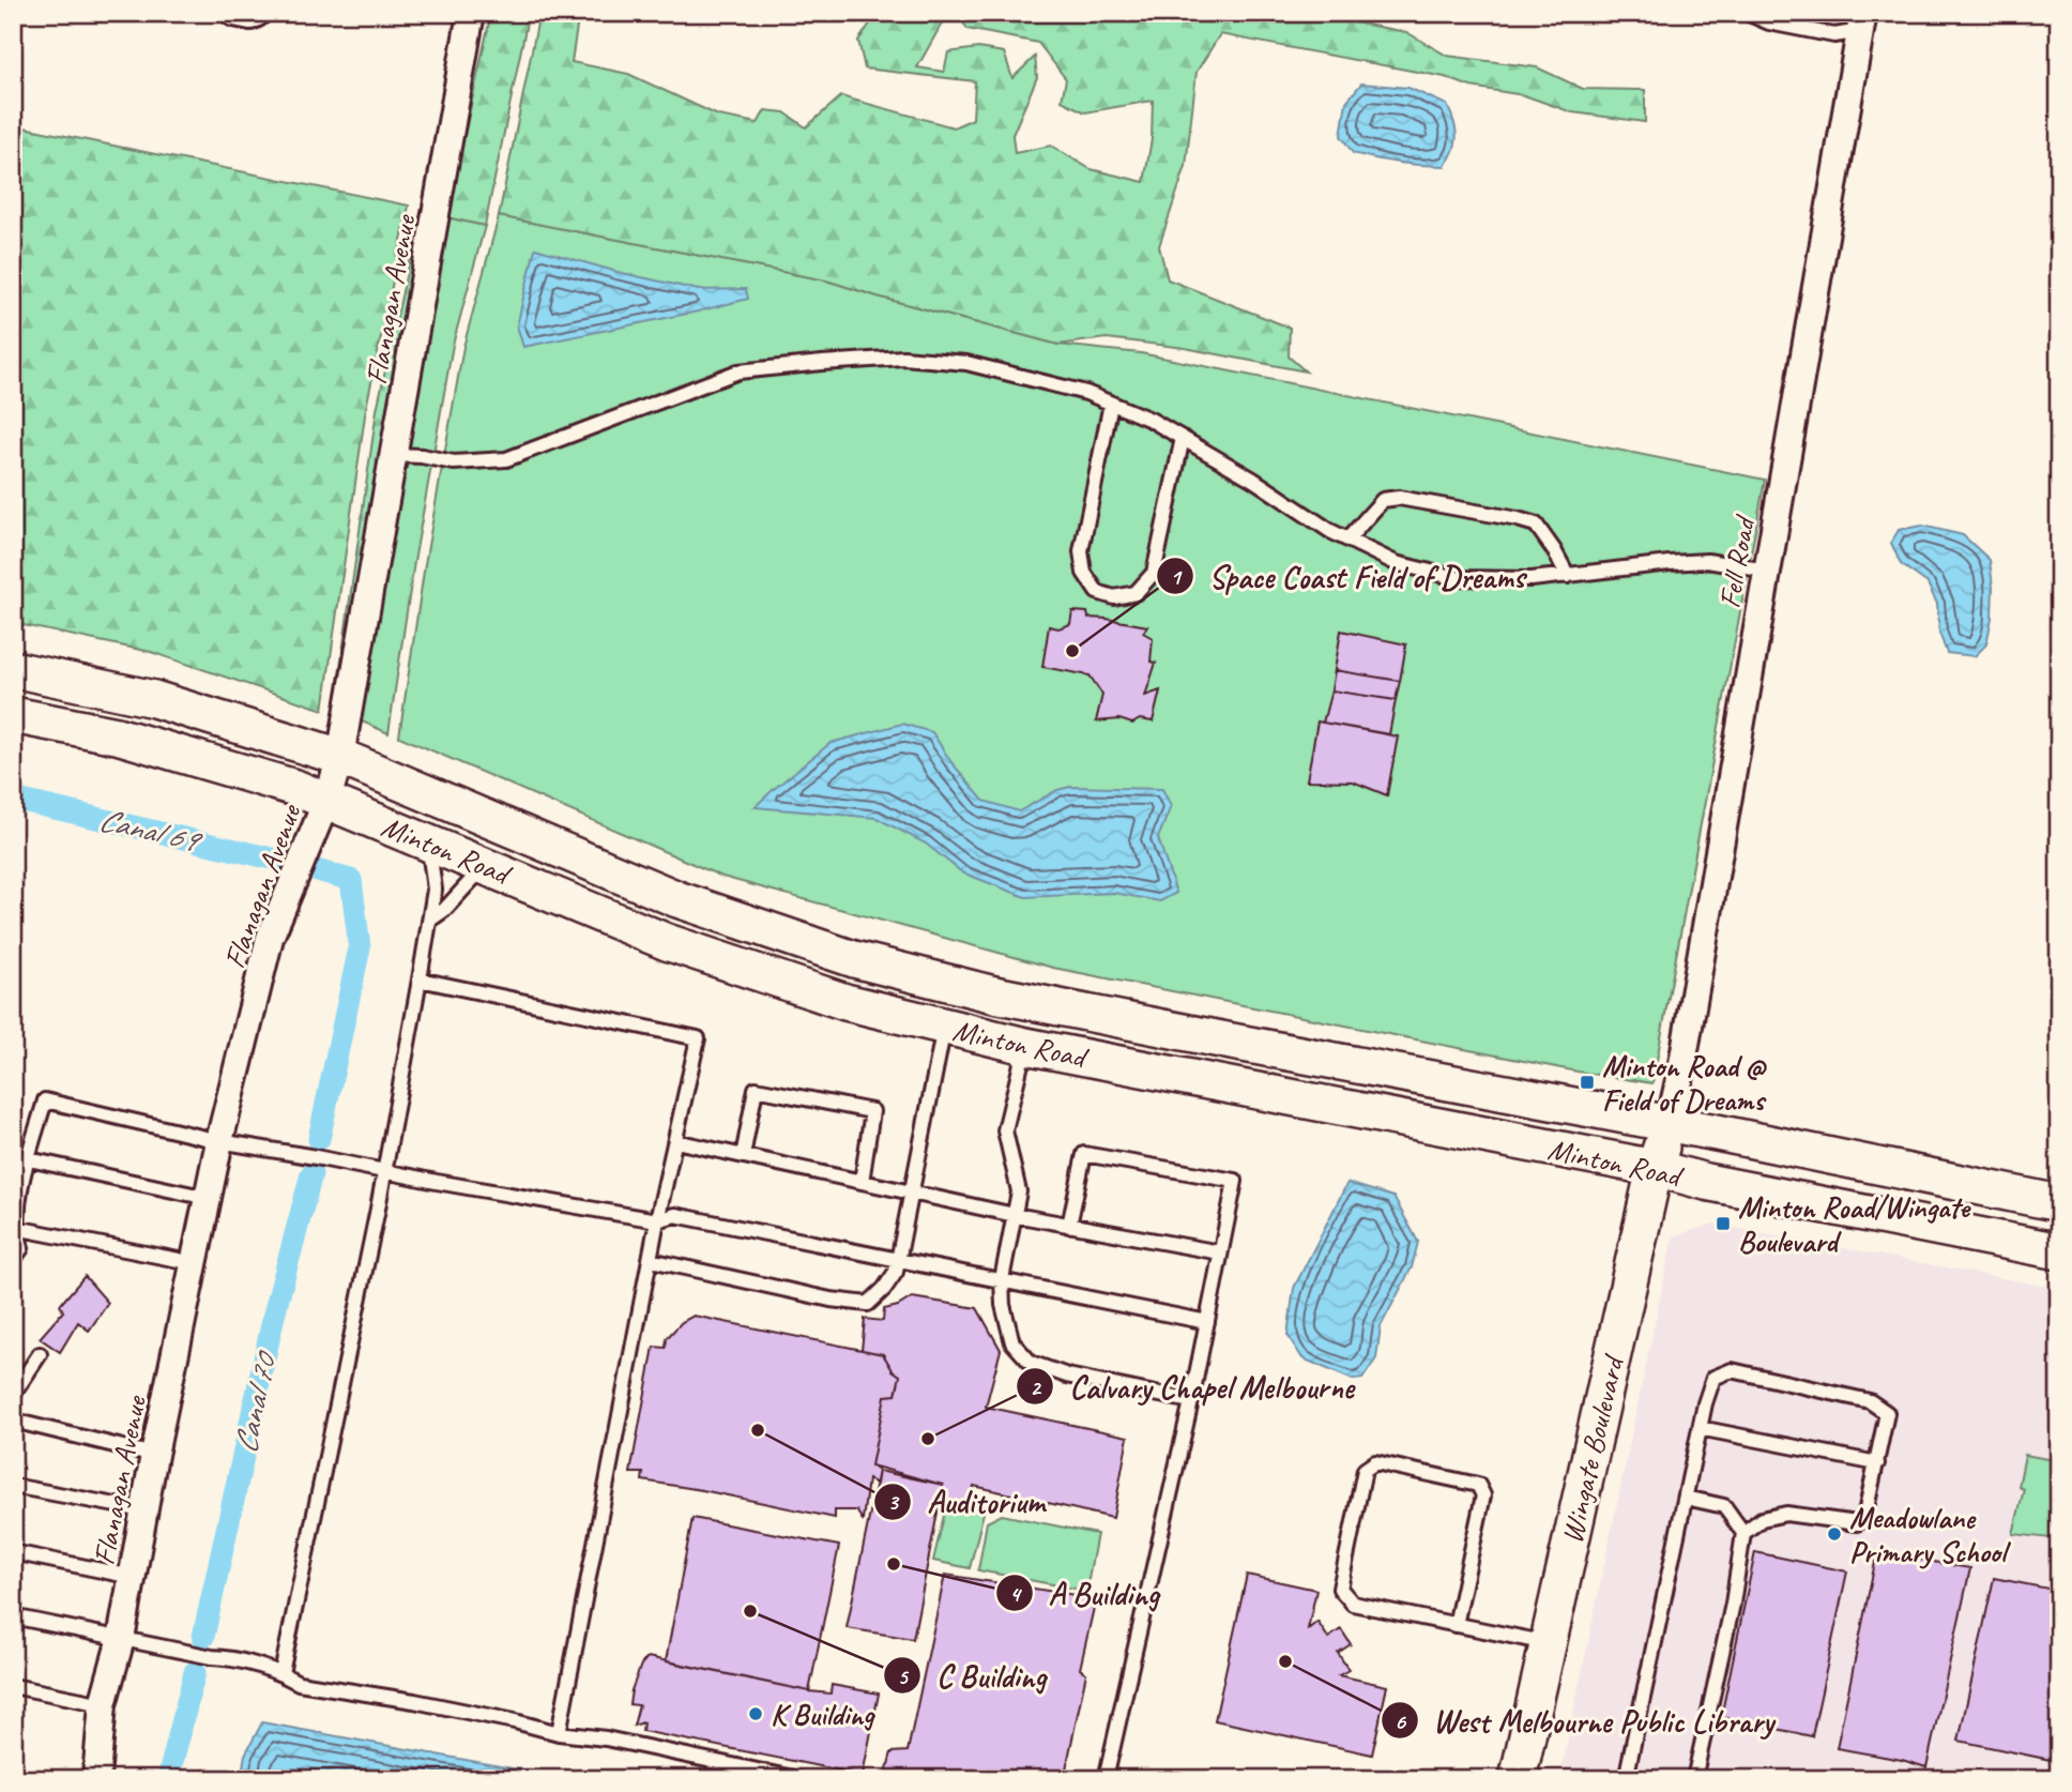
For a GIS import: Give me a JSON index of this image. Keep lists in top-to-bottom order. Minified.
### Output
{"streets":{"main road":["Minton Road","Wingate Boulevard"],"street":["Flanagan Avenue","Fell Road"]},"crossings":[["Flanagan Avenue","Minton Road"],["Fell Road","Minton Road"],["Fell Road","Wingate Boulevard"],["Minton Road","Wingate Boulevard"]],"water":["Canal 69","Canal 70"],"places":{"other":["Space Coast Field of Dreams","Auditorium","Calvary Chapel Melbourne","Meadowlane Primary School","A Building","C Building","West Melbourne Public Library","K Building"],"transit":["Minton Road @ Field of Dreams","Minton Road/Wingate Boulevard"]}}
